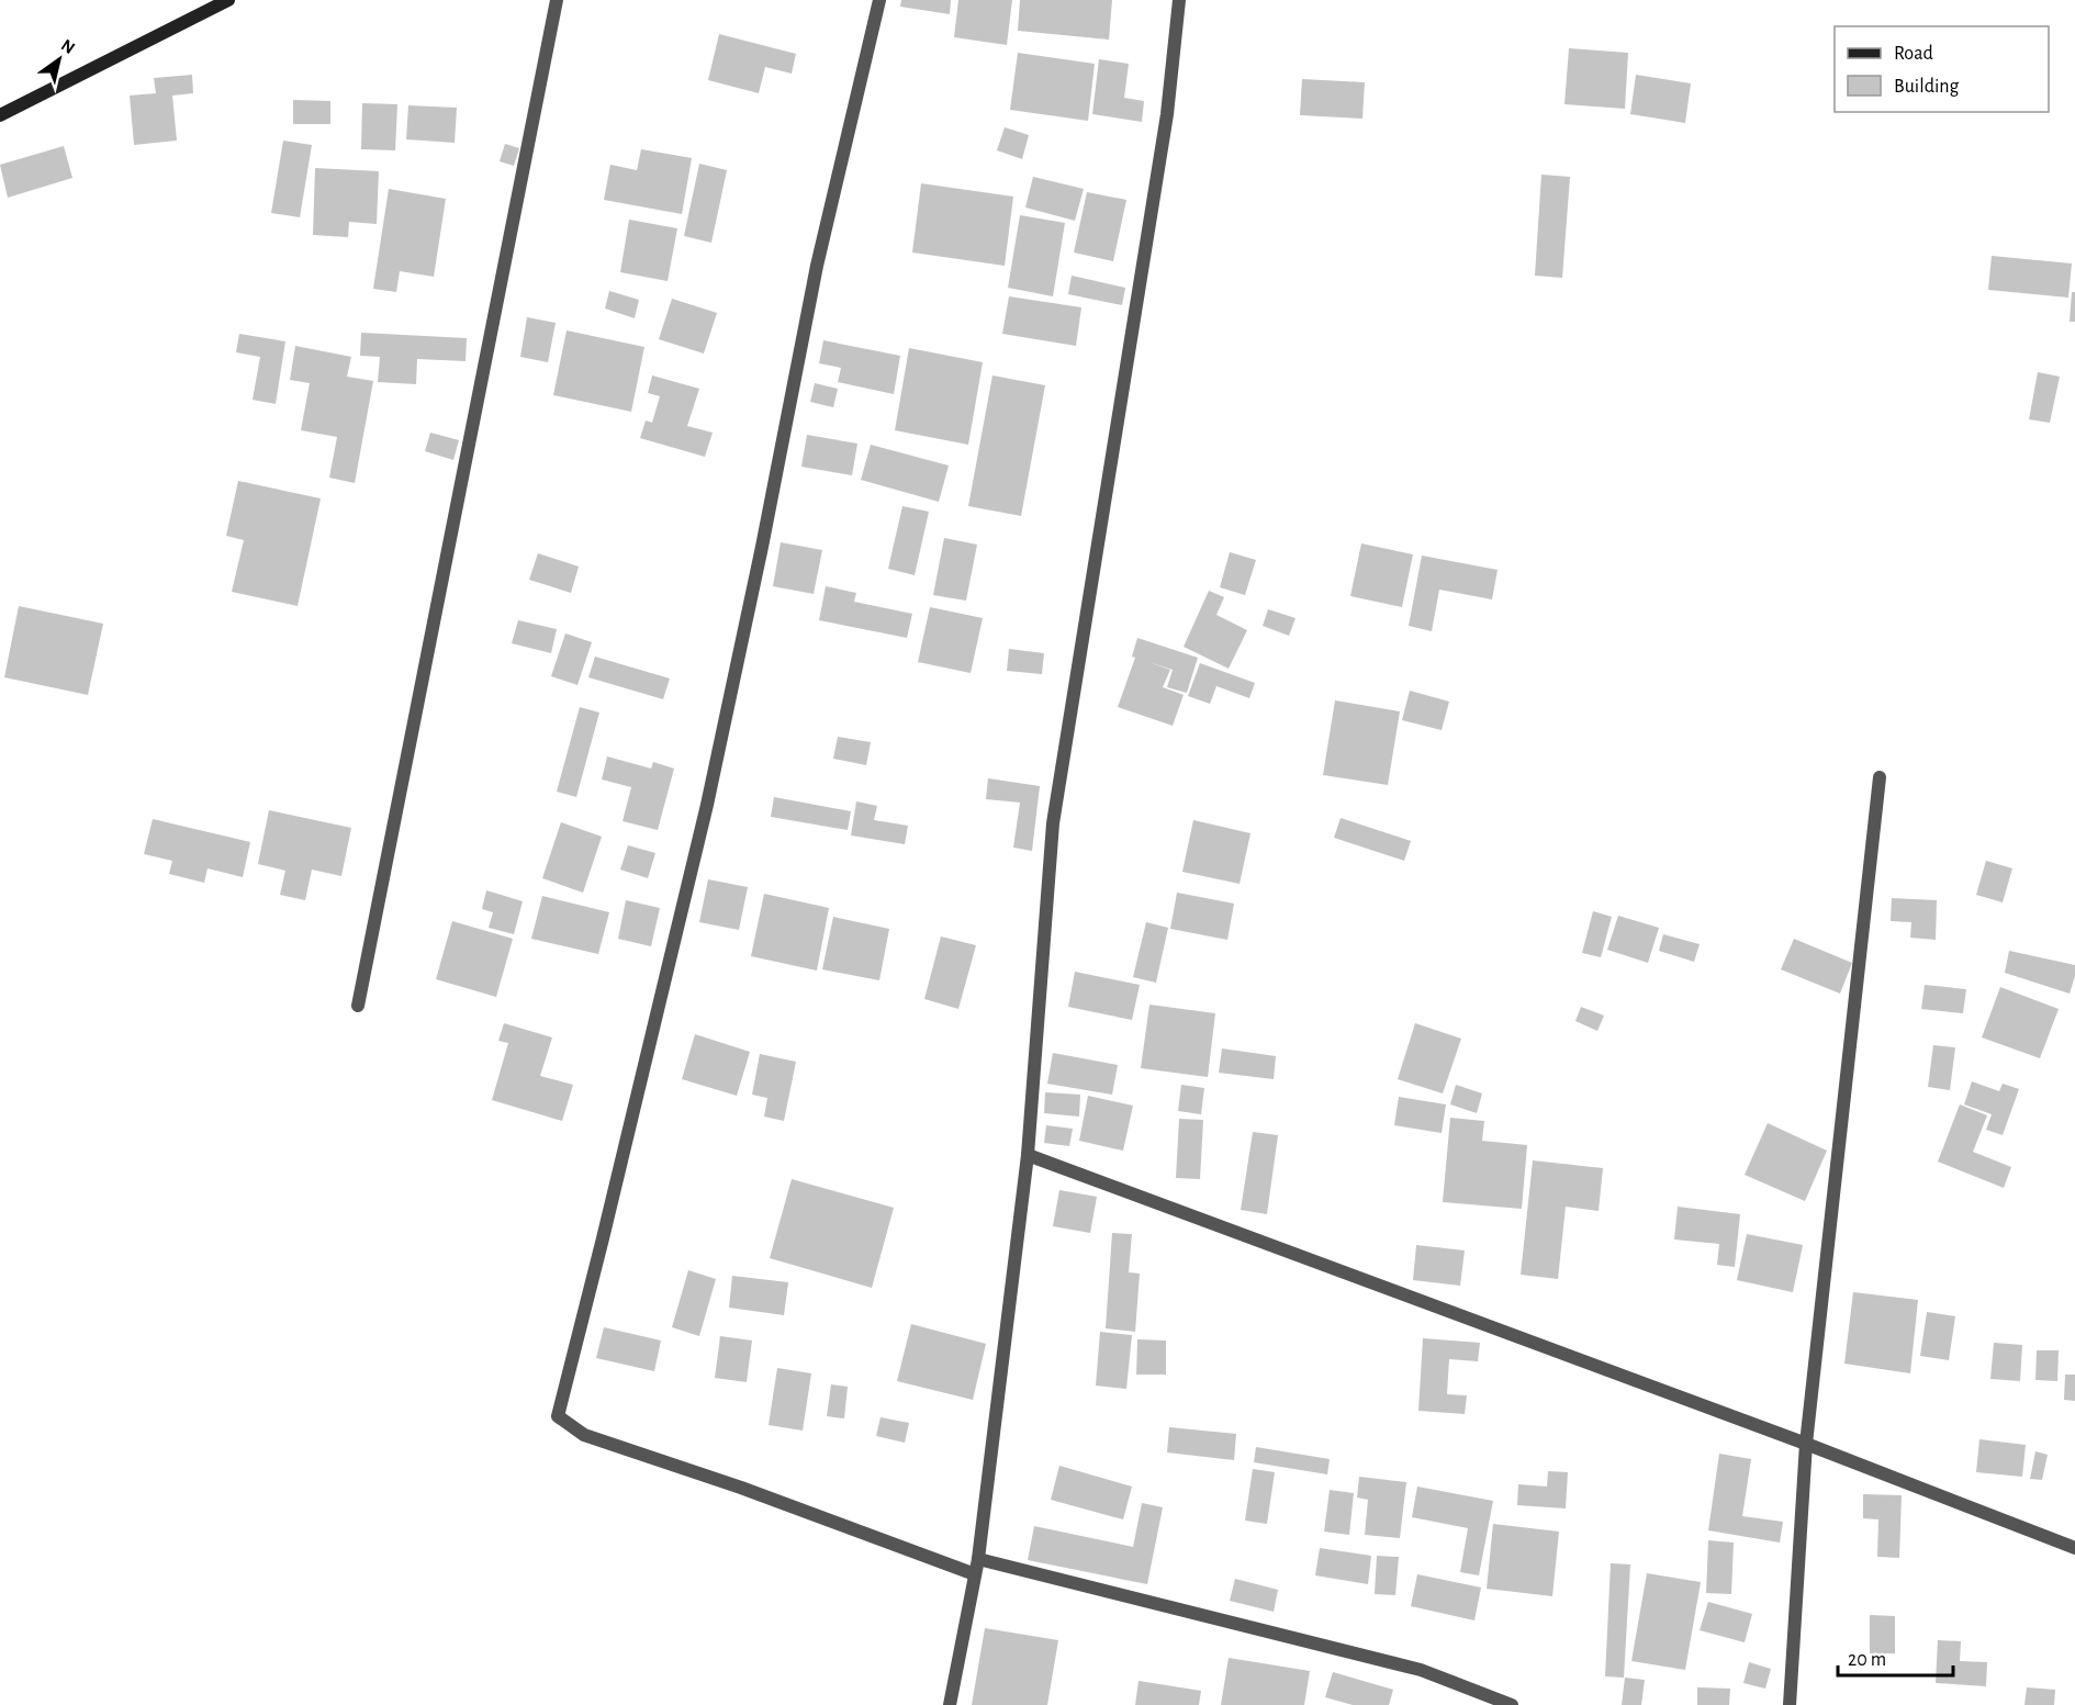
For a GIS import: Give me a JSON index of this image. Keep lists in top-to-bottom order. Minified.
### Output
{"legend":["Road","Building"],"scale_bar":"20 m","north":"top right"}
